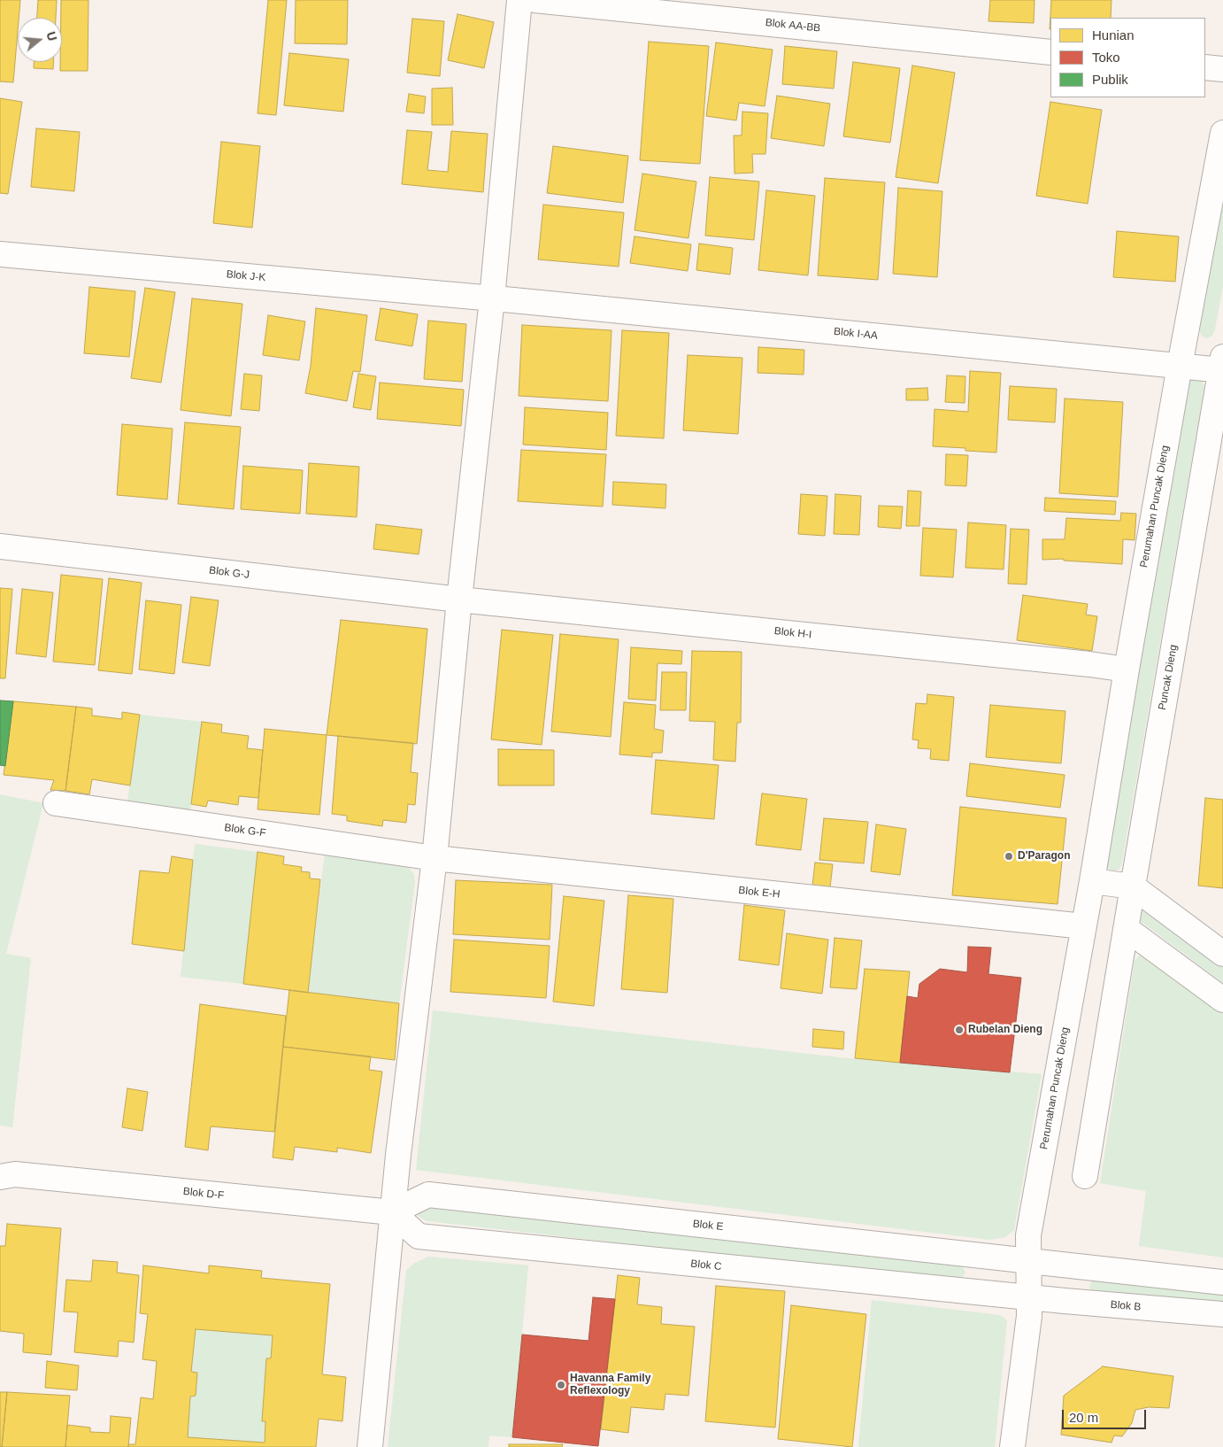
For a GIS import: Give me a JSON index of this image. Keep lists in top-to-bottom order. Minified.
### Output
{"streets":{"street":["Blok AA-BB","Blok J-K","Blok I-AA","Perumahan Puncak Dieng","Blok G-J","Blok H-I","Puncak Dieng","Blok G-F","Blok E-H","Blok D-F","Blok E","Blok C","Blok B"]},"crossings":[["Blok J-K","Blok I-AA"],["Blok I-AA","Perumahan Puncak Dieng"],["Blok I-AA","Puncak Dieng"],["Perumahan Puncak Dieng","Blok H-I"],["Perumahan Puncak Dieng","Blok E-H"],["Perumahan Puncak Dieng","Blok E"],["Perumahan Puncak Dieng","Blok C"],["Perumahan Puncak Dieng","Blok B"],["Blok G-J","Blok H-I"],["Blok G-F","Blok E-H"],["Blok D-F","Blok E"],["Blok D-F","Blok C"],["Blok E","Blok C"],["Blok C","Blok B"]],"places":["D'Paragon","Rubelan Dieng","Havanna Family Reflexology"],"legend":["Hunian","Toko","Publik"],"scale_bar":"20 m","north":"right"}
